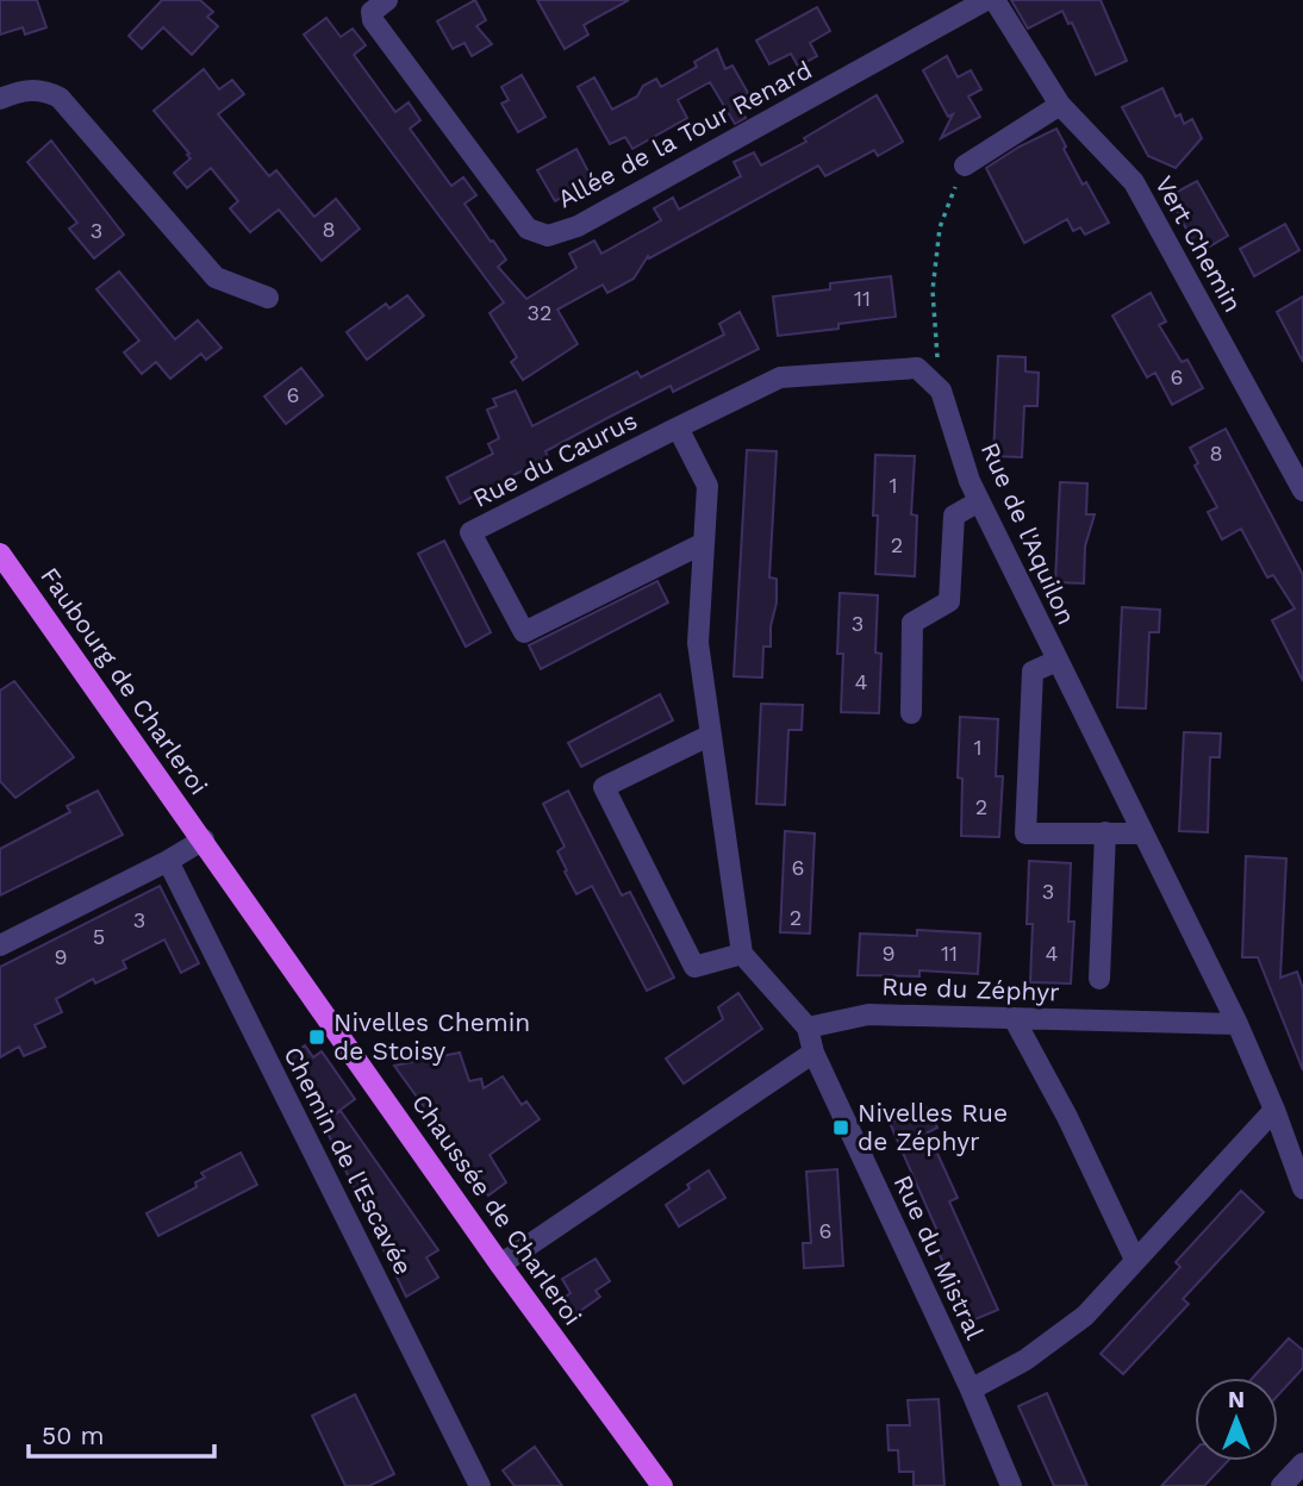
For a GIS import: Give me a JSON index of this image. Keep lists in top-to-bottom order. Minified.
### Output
{"streets":{"main road":["Faubourg de Charleroi","Chaussée de Charleroi"],"street":["Allée de la Tour Renard","Vert Chemin","Rue du Caurus","Rue de l'Aquilon","Rue du Zéphyr","Chemin de l'Escavée","Rue du Mistral"]},"crossings":[["Rue de l'Aquilon","Rue du Zéphyr"],["Faubourg de Charleroi","Chaussée de Charleroi"]],"places":{"transit":["Nivelles Chemin de Stoisy","Nivelles Rue de Zéphyr"]},"house_numbers":["8","3","11","32","6","6","8","1","2","3","4","1","2","6","3","2","3","5","9","11","4","9","6"],"scale_bar":"50 m","north":"top"}
